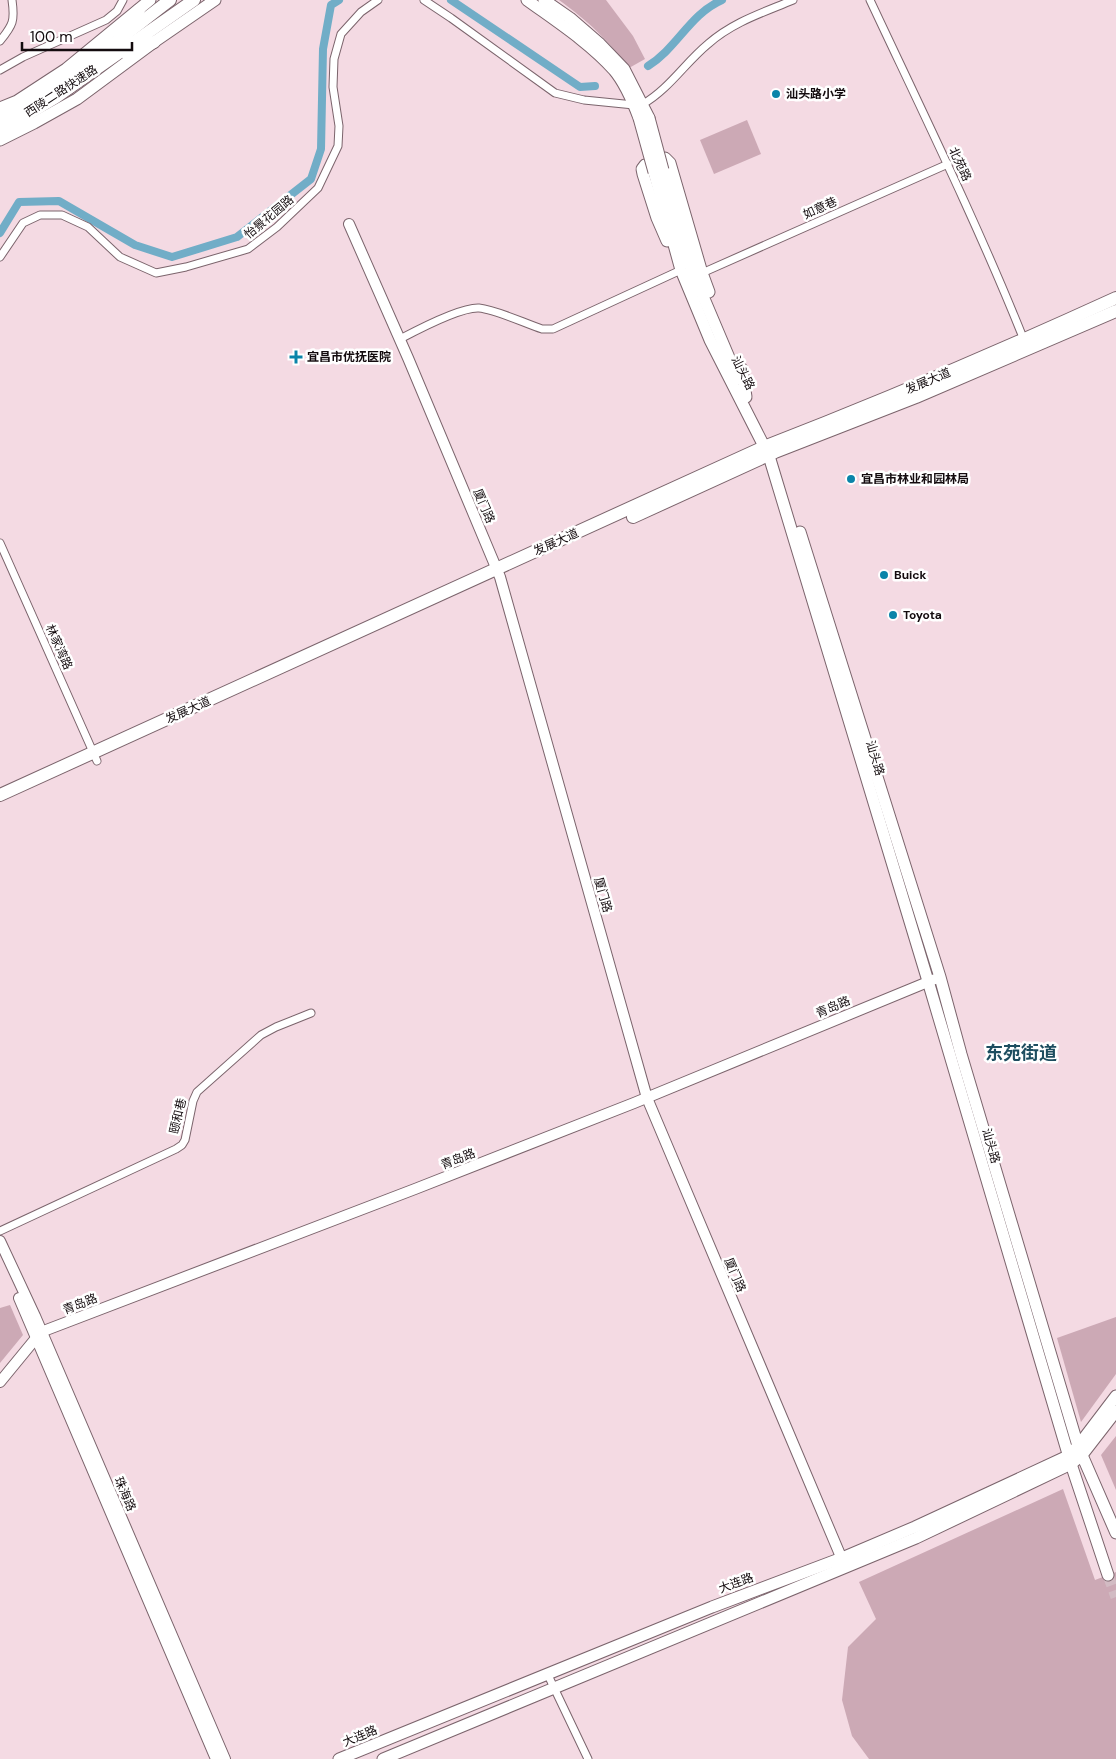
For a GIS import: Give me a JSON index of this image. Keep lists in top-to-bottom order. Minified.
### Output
{"streets":{"highway":["西陵二路快速路","发展大道"],"main road":["汕头路","大连路"],"street":["北苑路","如意巷","怡景花园路","厦门路","林家湾路","青岛路","颐和巷","珠海路"]},"crossings":[["北苑路","如意巷"],["北苑路","发展大道"],["汕头路","发展大道"],["汕头路","青岛路"],["汕头路","大连路"],["发展大道","厦门路"],["发展大道","林家湾路"],["厦门路","青岛路"],["厦门路","大连路"],["青岛路","珠海路"]],"districts":["东苑街道"],"places":{"other":["汕头路小学","宜昌市林业和园林局","Buick","Toyota"],"health":["宜昌市优抚医院"]},"scale_bar":"100 m"}
